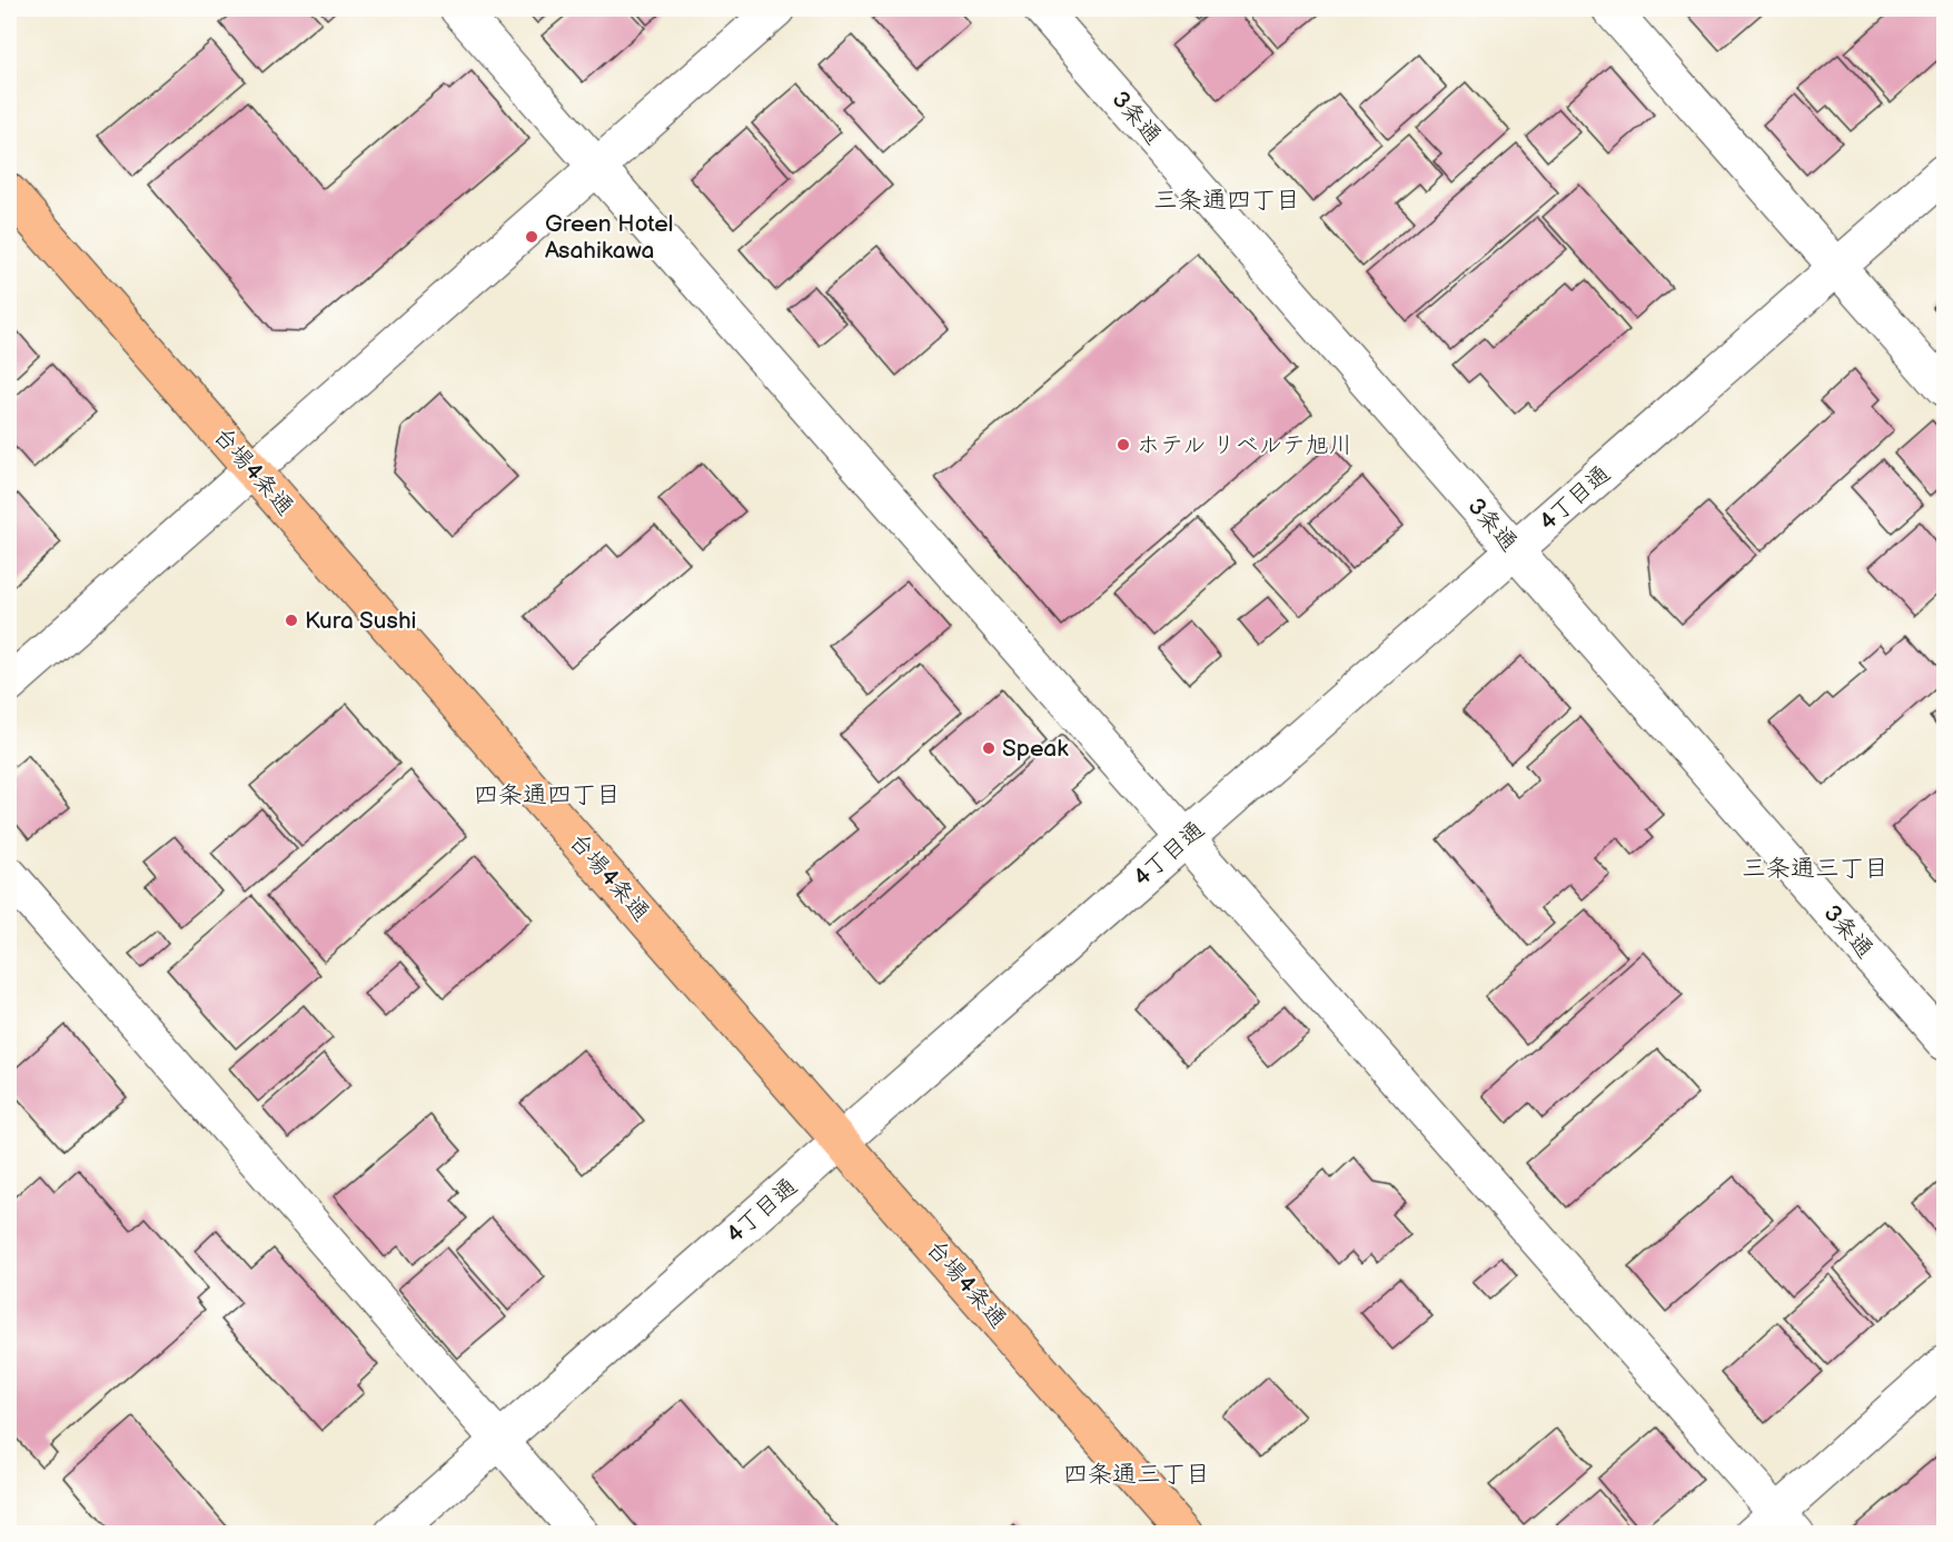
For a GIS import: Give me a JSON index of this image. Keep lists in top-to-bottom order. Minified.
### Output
{"streets":{"highway":["台場4条通"],"street":["3条通","4丁目通"]},"crossings":[["3条通","4丁目通"],["台場4条通","4丁目通"]],"districts":["三条通四丁目","四条通四丁目","三条通三丁目","四条通三丁目"],"places":["Green Hotel Asahikawa","ホテル リベルテ旭川","Kura Sushi","Speak"]}
